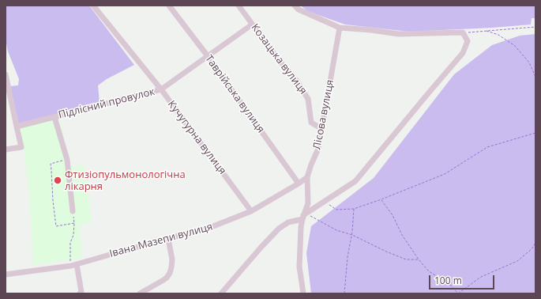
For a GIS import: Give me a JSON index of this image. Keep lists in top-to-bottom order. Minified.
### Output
{"streets":{"street":["Козацька вулиця","Таврійська вулиця","Підлісний провулок","Лісова вулиця","Кучугурна вулиця","Івана Мазепи вулиця"]},"crossings":[["Козацька вулиця","Підлісний провулок"],["Козацька вулиця","Лісова вулиця"],["Таврійська вулиця","Підлісний провулок"],["Таврійська вулиця","Івана Мазепи вулиця"],["Підлісний провулок","Кучугурна вулиця"],["Лісова вулиця","Івана Мазепи вулиця"],["Кучугурна вулиця","Івана Мазепи вулиця"]],"places":["Фтизіопульмонологічна лікарня"],"scale_bar":"100 m"}
